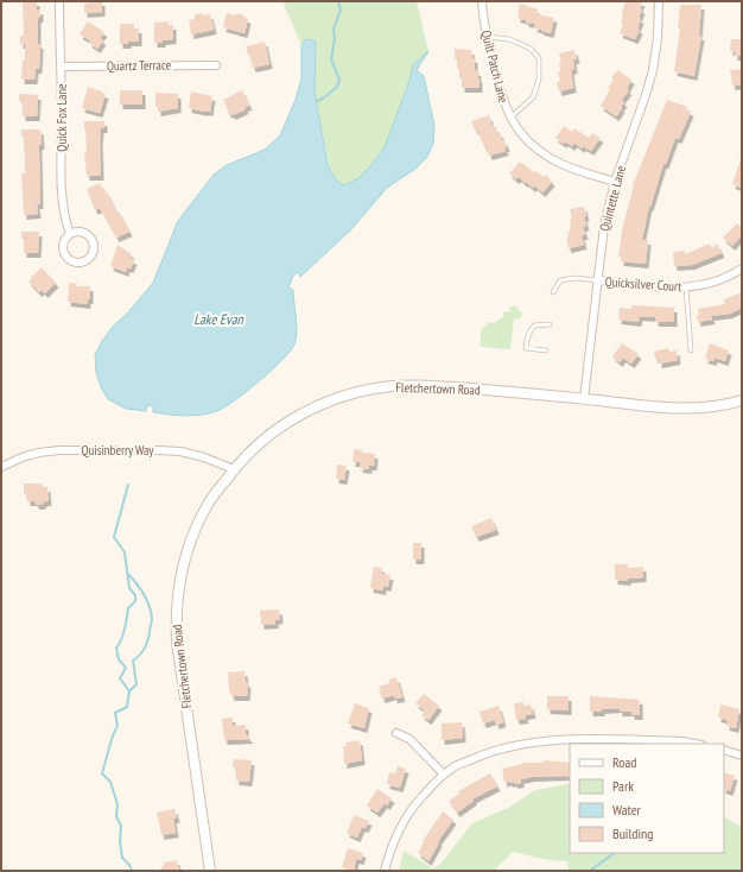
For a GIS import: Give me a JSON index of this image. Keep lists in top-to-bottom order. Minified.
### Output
{"streets":{"street":["Quartz Terrace","Quilt Patch Lane","Quick Fox Lane","Quintette Lane","Quicksilver Court","Fletchertown Road","Quisinberry Way"]},"crossings":[["Quartz Terrace","Quick Fox Lane"],["Quilt Patch Lane","Quintette Lane"],["Quintette Lane","Quicksilver Court"],["Quintette Lane","Fletchertown Road"],["Fletchertown Road","Quisinberry Way"]],"water":["Lake Evan"],"legend":["Road","Park","Water","Building"]}
